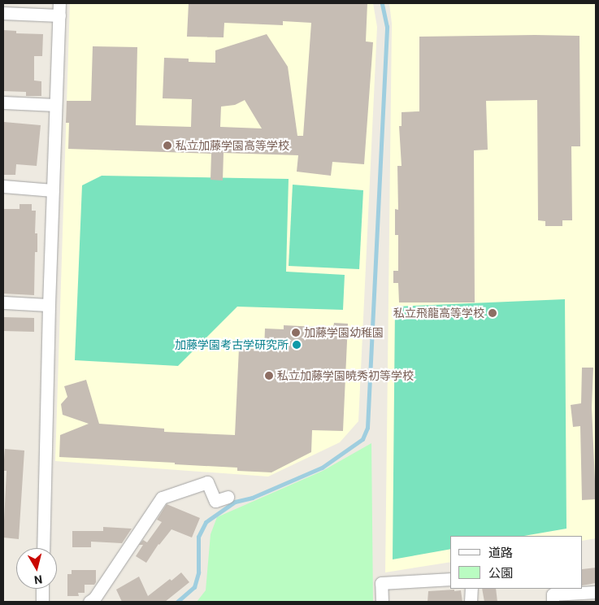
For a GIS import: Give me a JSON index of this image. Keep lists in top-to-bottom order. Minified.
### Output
{"places":["私立加藤学園高等学校","私立飛龍高等学校","加藤学園幼稚園","加藤学園考古学研究所","私立加藤学園暁秀初等学校"],"legend":["道路","公園"],"north":"bottom"}
